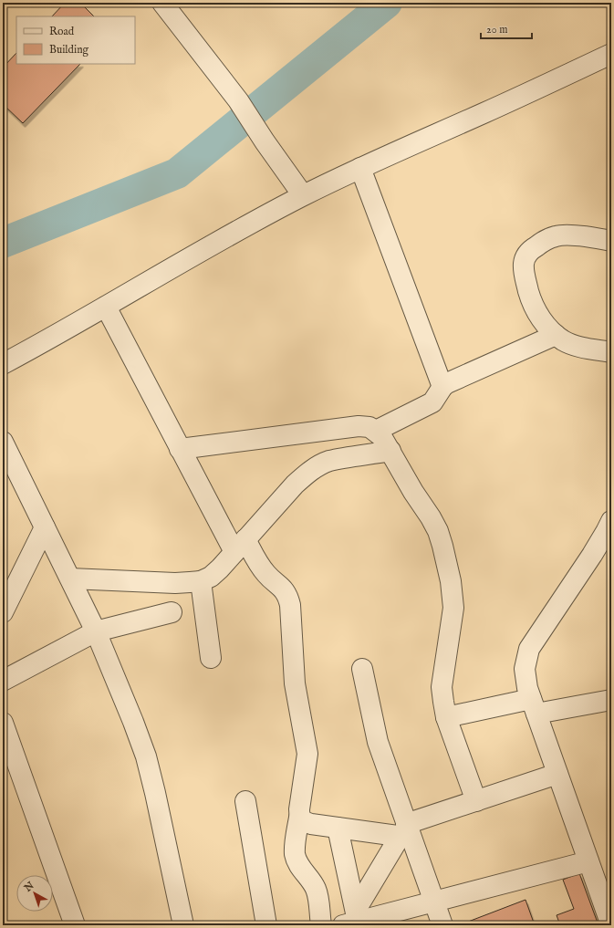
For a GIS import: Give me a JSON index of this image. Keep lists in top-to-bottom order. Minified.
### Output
{"legend":["Road","Building"],"scale_bar":"20 m","north":"top left"}
